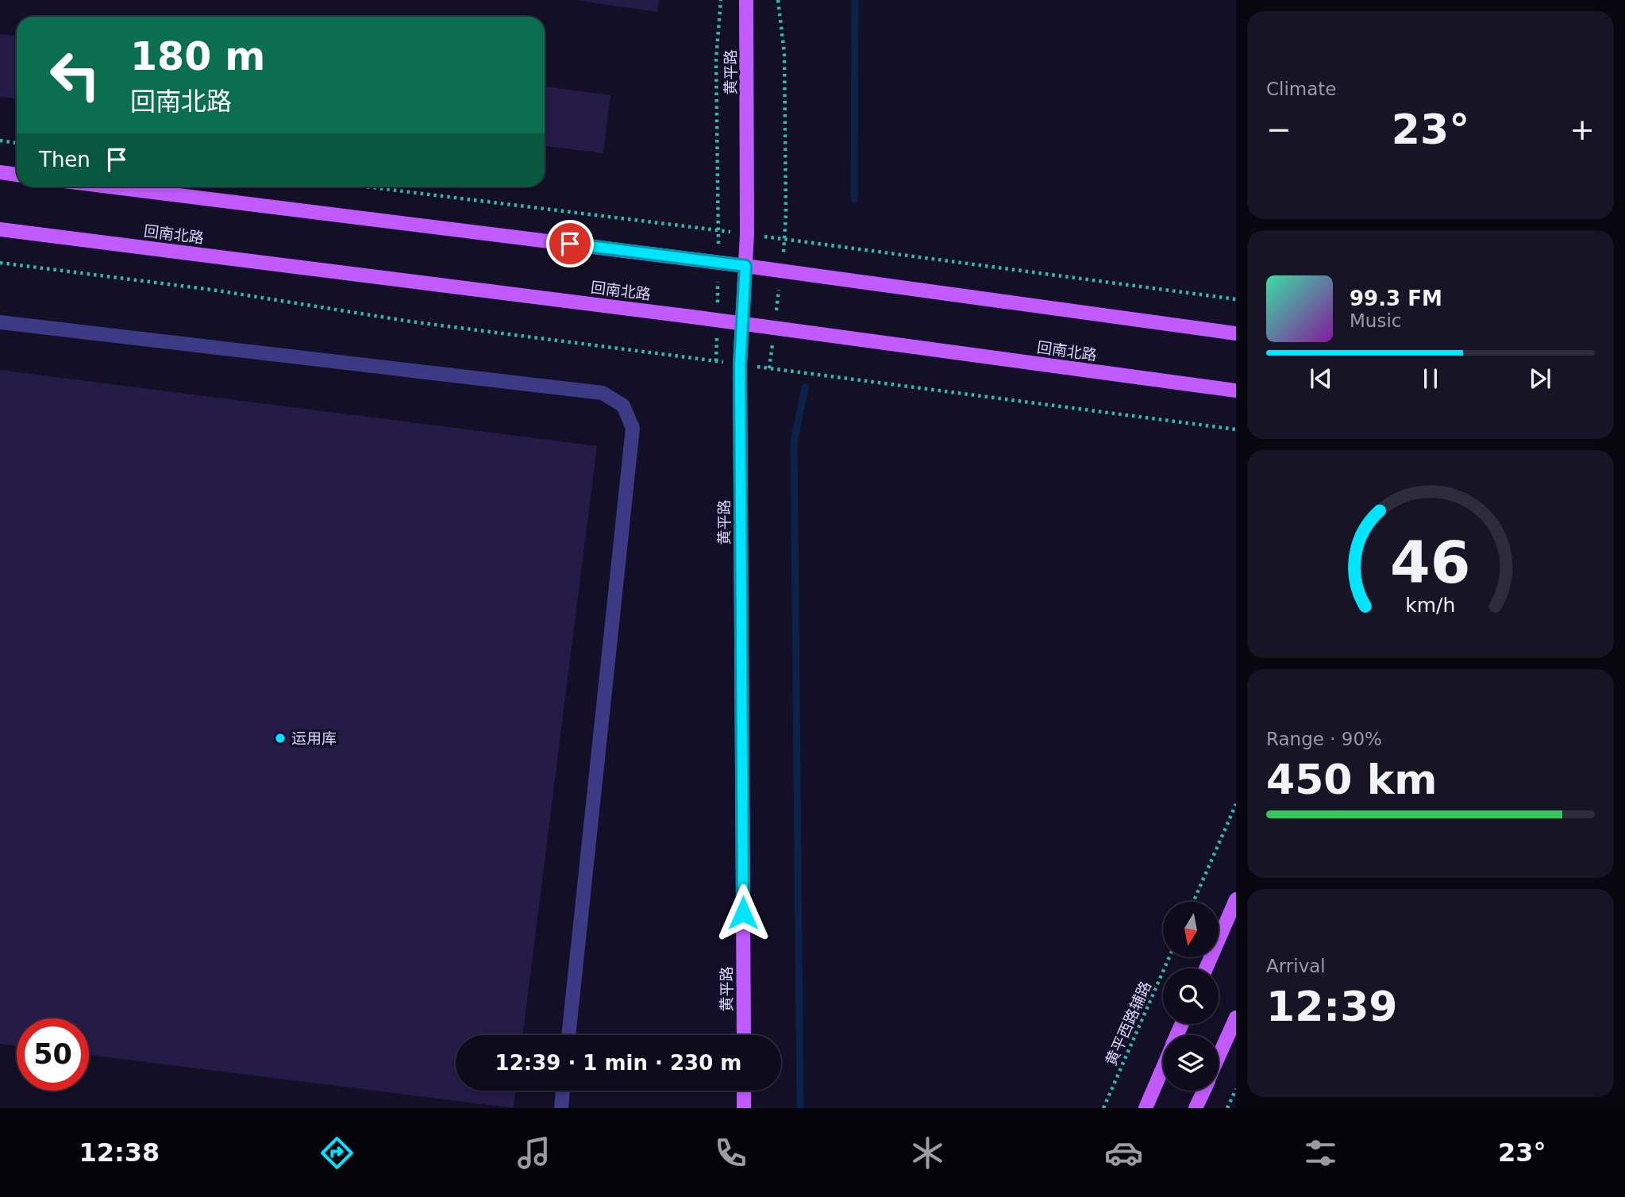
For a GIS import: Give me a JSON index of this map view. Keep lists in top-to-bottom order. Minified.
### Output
{"streets":{"main road":["黄平路","回南北路"],"path":["黄平西路辅路"]},"crossings":[["黄平路","回南北路"]],"places":["运用库"],"north":"bottom","page":{"tile":["Climate",["Range · 90%","450 km"],["Arrival","12:39"]],"turn":["180 m","回南北路"],"heat":["−","23°","+"],"then":"Then","song":["99.3 FM","Music"],"limit":"50","trip":"12:39 · 1 min · 230 m","tabs":["12:38","23°"],"gauge":["46","km/h"]}}
